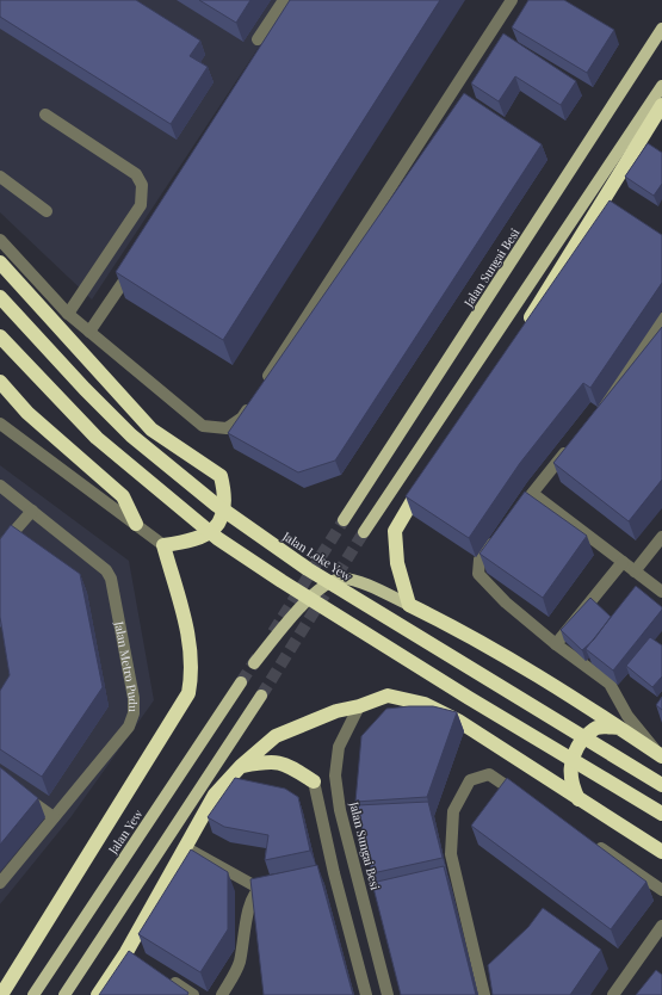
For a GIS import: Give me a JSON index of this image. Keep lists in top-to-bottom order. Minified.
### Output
{"streets":{"highway":["Jalan Loke Yew"],"main road":["Jalan Sungai Besi","Jalan Yew"],"street":["Jalan Metro Pudu"]}}
